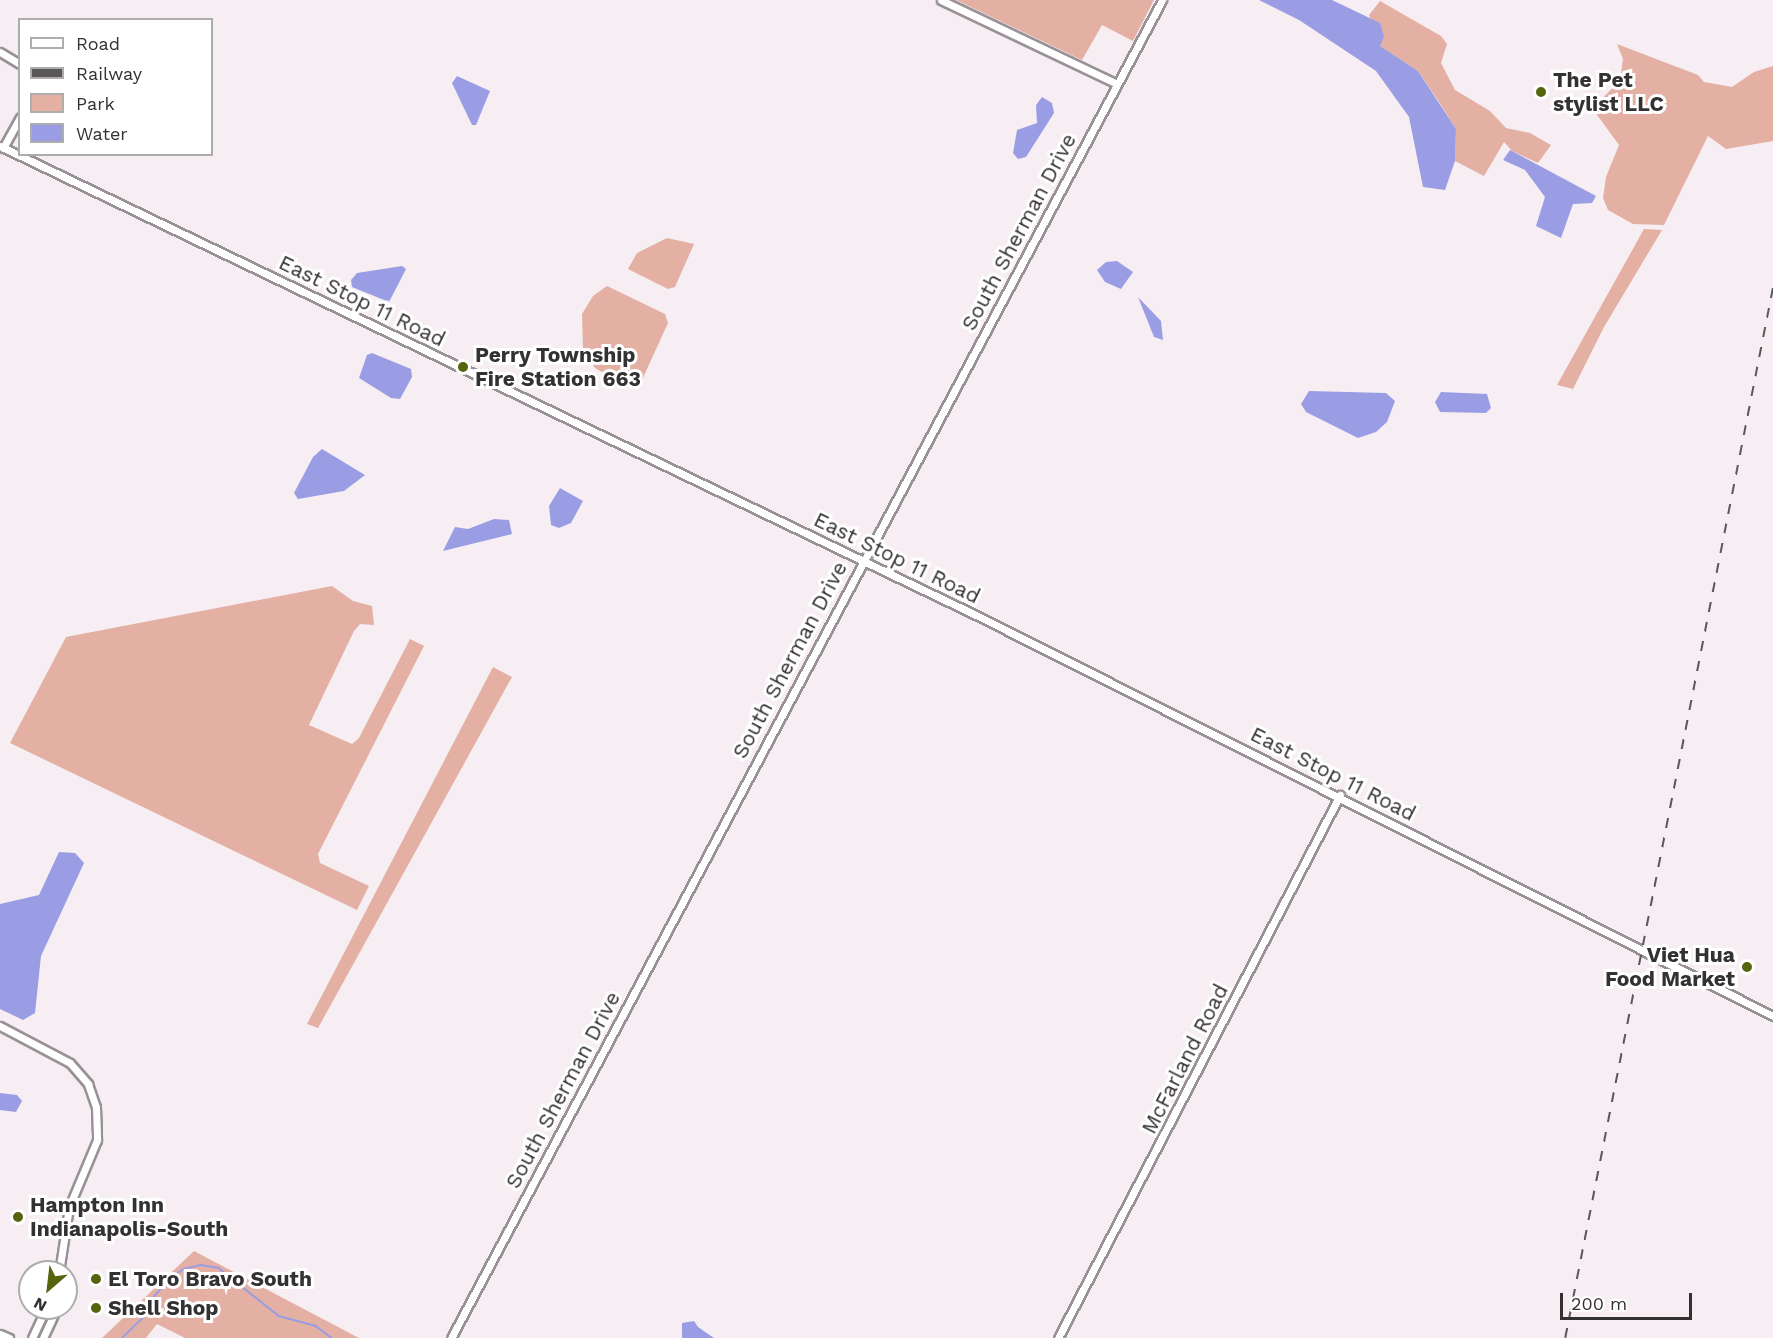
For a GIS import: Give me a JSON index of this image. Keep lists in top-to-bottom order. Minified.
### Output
{"streets":{"street":["South Sherman Drive","East Stop 11 Road","McFarland Road"]},"crossings":[["South Sherman Drive","East Stop 11 Road"],["East Stop 11 Road","McFarland Road"]],"places":["The Pet stylist LLC","Perry Township Fire Station 663","Viet Hua Food Market","Hampton Inn Indianapolis-South","El Toro Bravo South","Shell Shop"],"legend":["Road","Railway","Park","Water"],"scale_bar":"200 m","north":"bottom left"}
